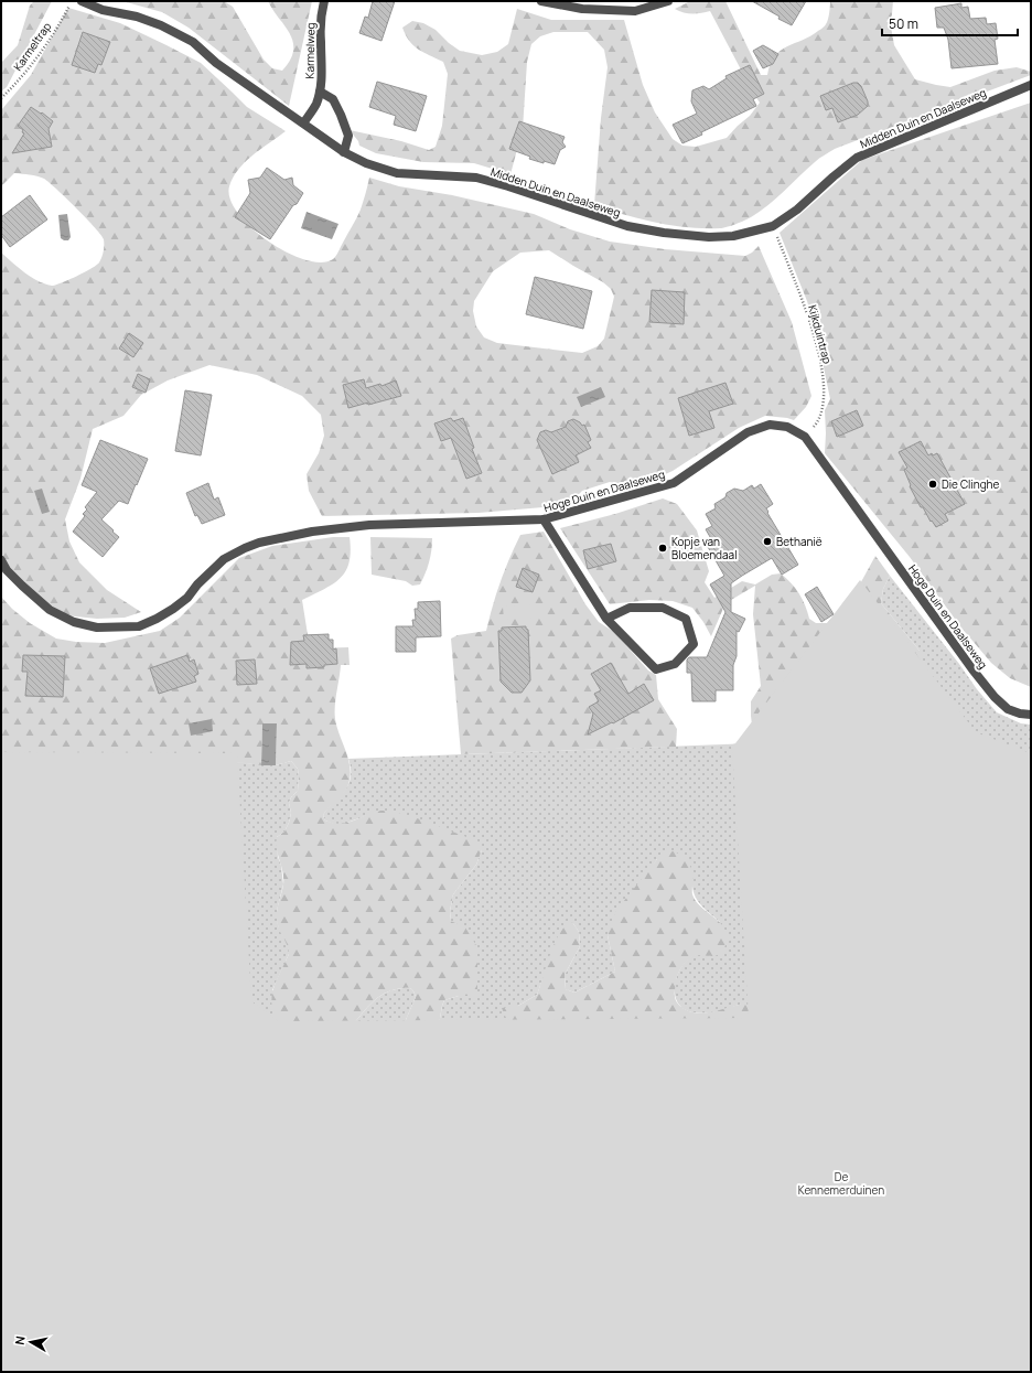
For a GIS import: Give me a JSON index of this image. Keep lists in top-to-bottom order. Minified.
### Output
{"streets":{"street":["Karmelweg","Midden Duin en Daalseweg","Hoge Duin en Daalseweg"],"path":["Karmeltrap","Kijkduintrap"]},"crossings":[["Karmelweg","Midden Duin en Daalseweg"],["Kijkduintrap","Hoge Duin en Daalseweg"]],"parks":["De Kennemerduinen"],"places":["Die Clinghe","Bethanië","Kopje van Bloemendaal"],"scale_bar":"50 m","north":"left"}
